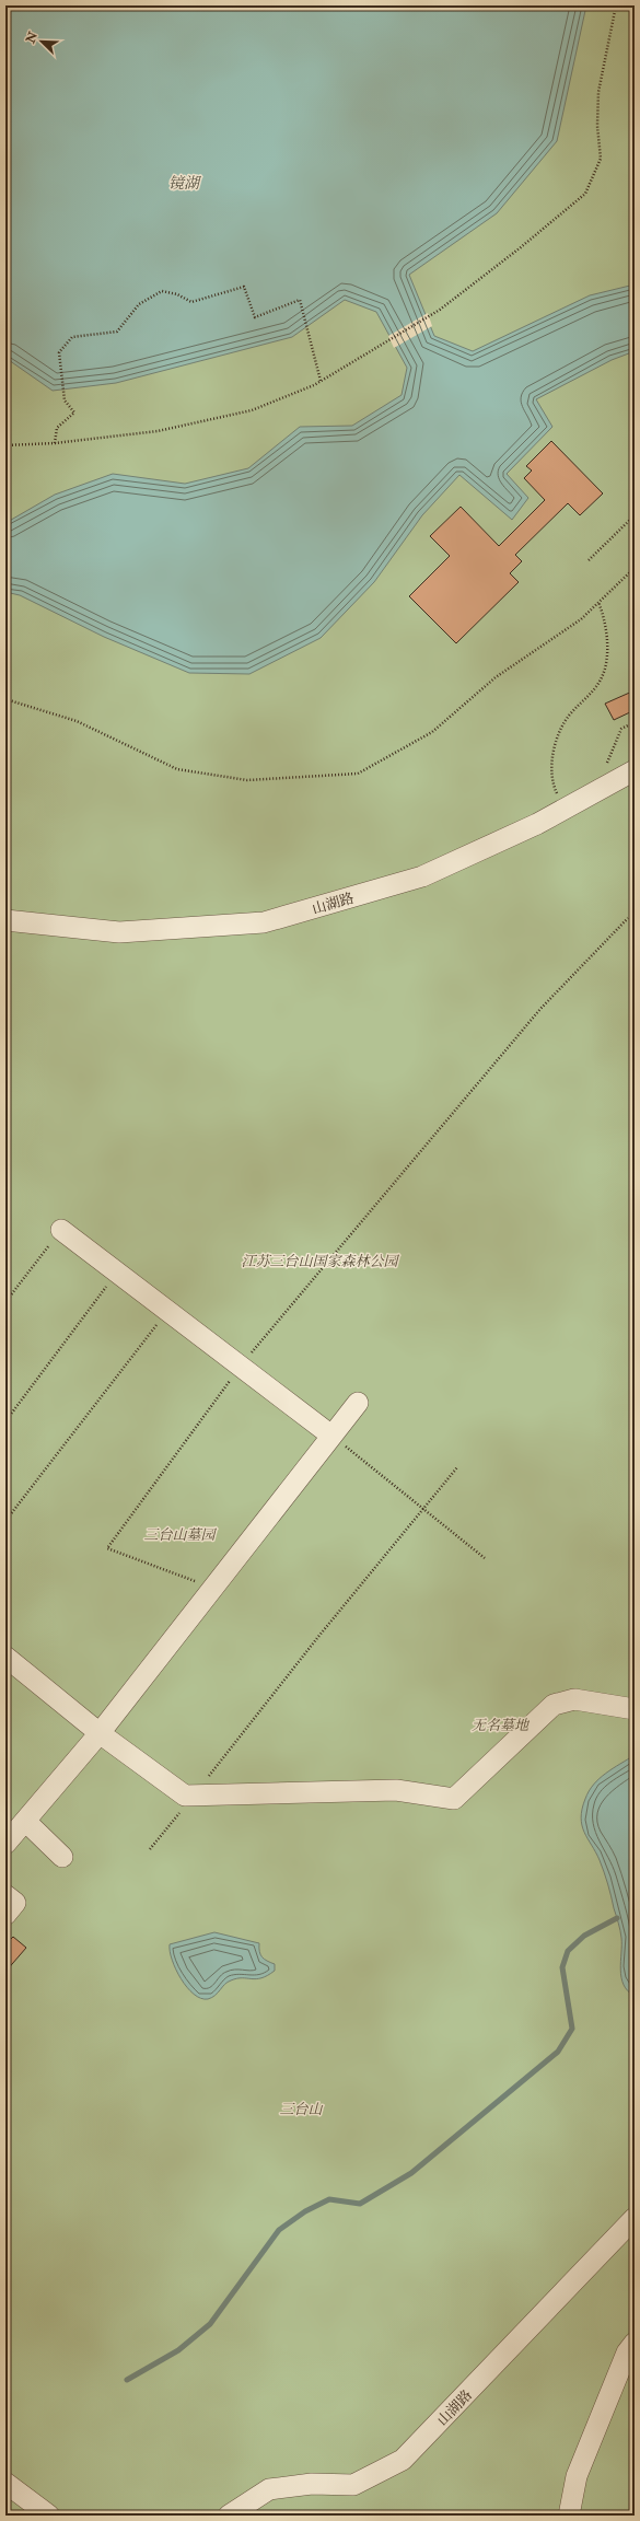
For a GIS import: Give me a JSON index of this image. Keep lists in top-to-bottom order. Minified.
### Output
{"streets":{"street":["山湖路"]},"water":["镜湖"],"parks":["江苏三台山国家森林公园","三台山墓园","无名墓地","三台山"],"north":"top left"}
